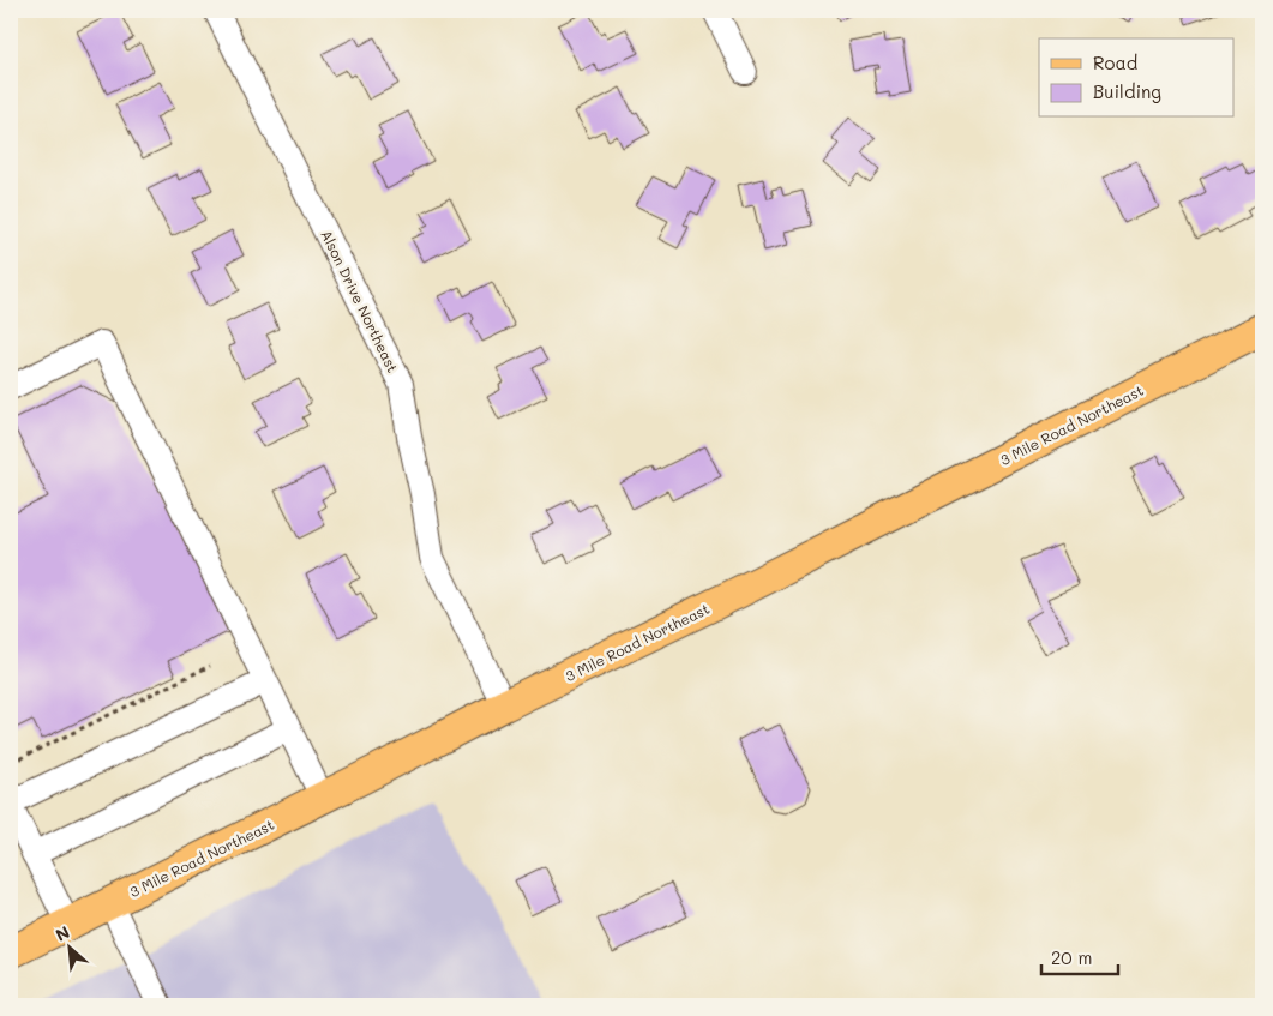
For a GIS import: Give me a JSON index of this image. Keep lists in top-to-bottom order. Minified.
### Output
{"streets":{"main road":["3 Mile Road Northeast"],"street":["Alson Drive Northeast"]},"crossings":[["Alson Drive Northeast","3 Mile Road Northeast"]],"legend":["Road","Building"],"scale_bar":"20 m","north":"top left"}
